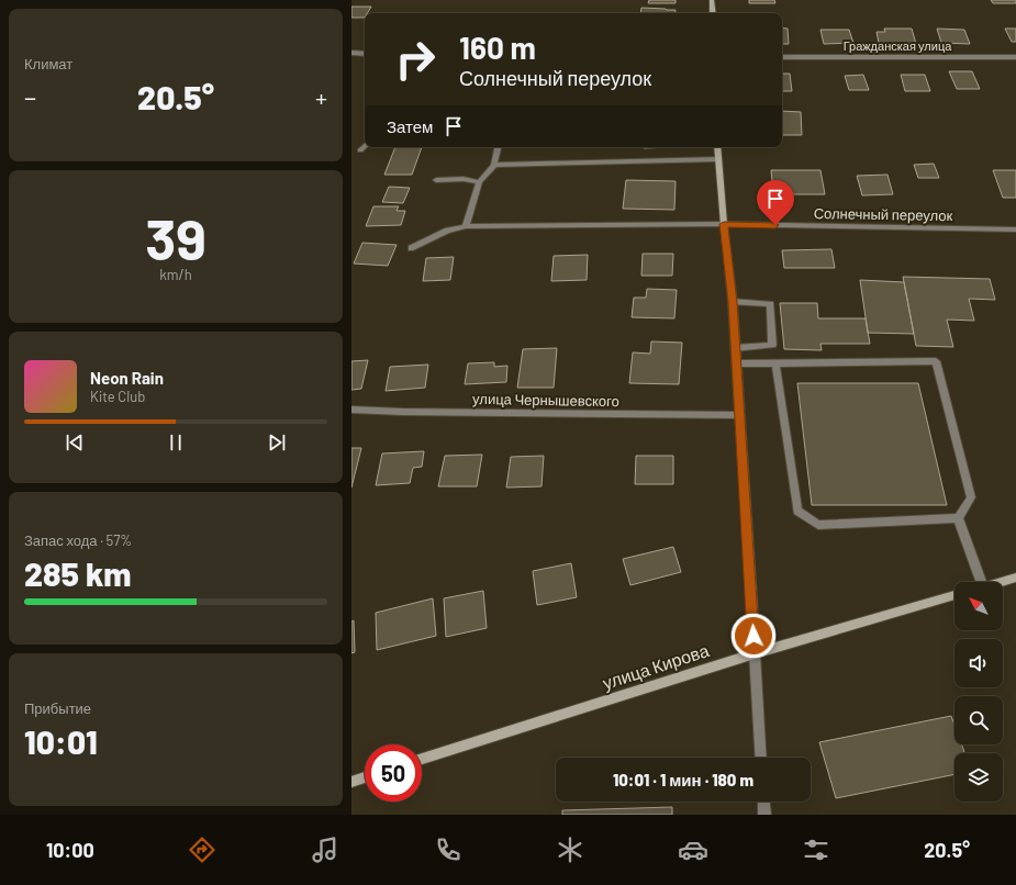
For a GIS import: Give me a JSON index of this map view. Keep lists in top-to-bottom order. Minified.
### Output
{"streets":{"main road":["улица Кирова"],"street":["Гражданская улица","Солнечный переулок","улица Чернышевского"]},"north":"top left","page":{"tile":["Климат",["39","km/h"],["Запас хода · 57%","285 km"],["Прибытие","10:01"]],"turn":["160 m","Солнечный переулок"],"heat":["−","20.5°","+"],"then":"Затем","song":["Neon Rain","Kite Club"],"limit":"50","trip":"10:01 · 1 мин · 180 m","tabs":["10:00","20.5°"]}}
